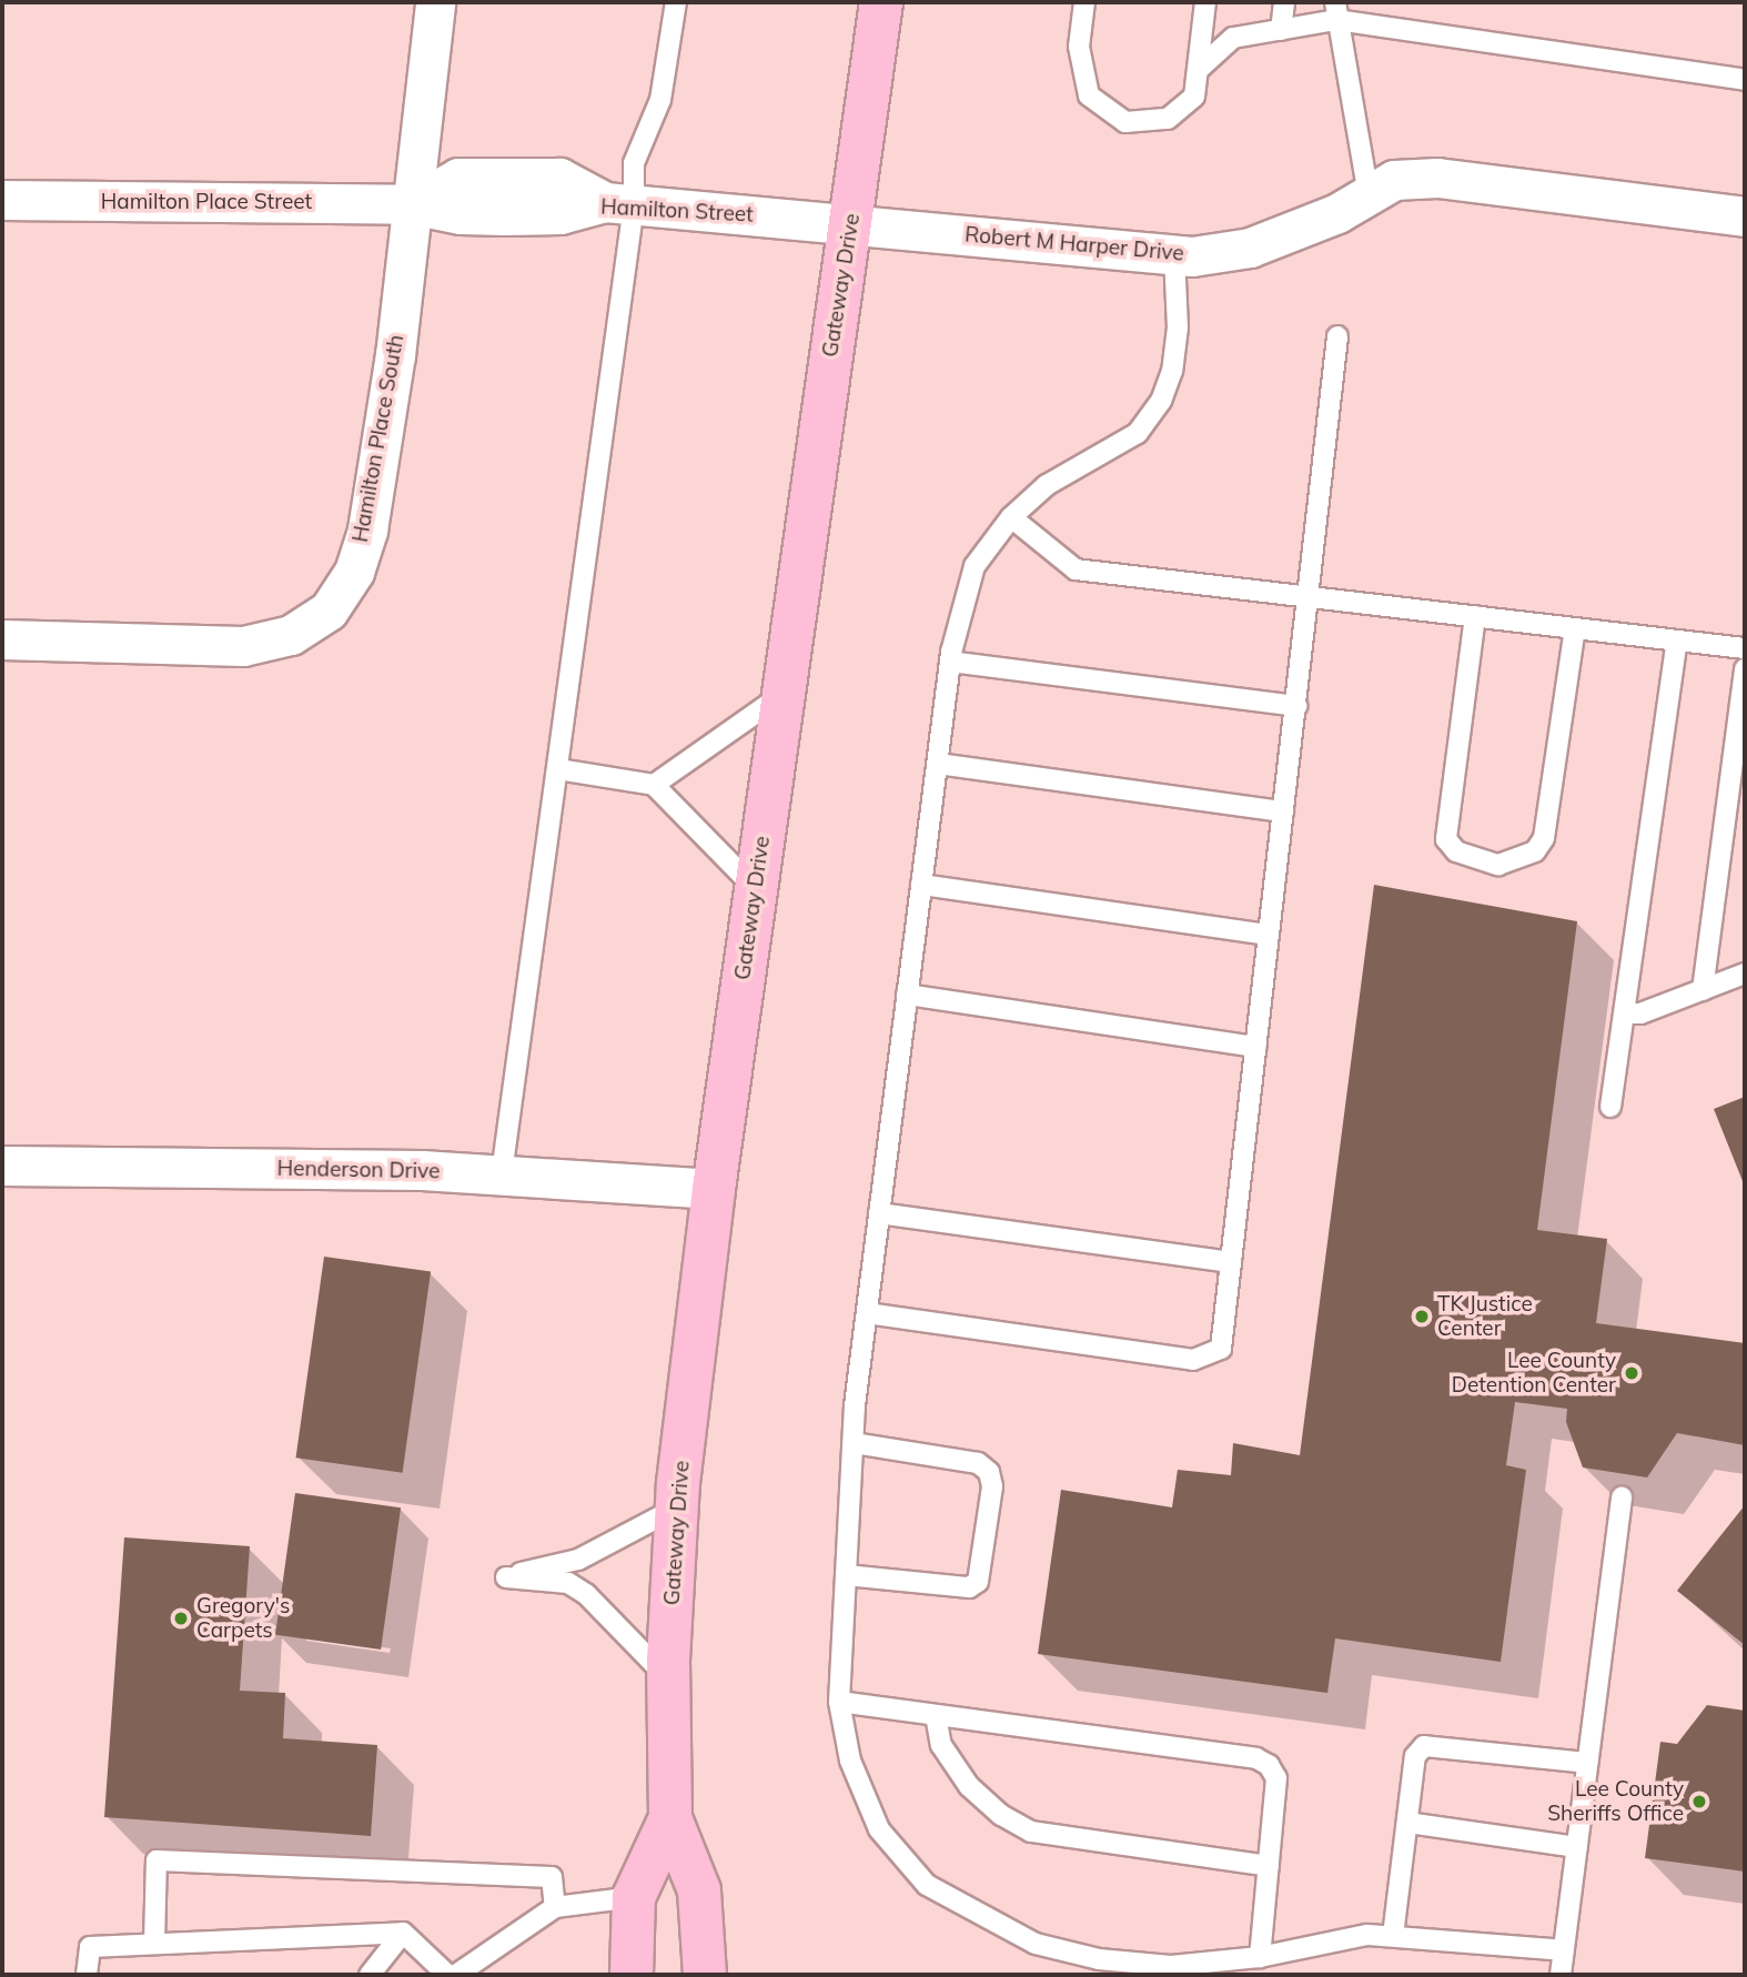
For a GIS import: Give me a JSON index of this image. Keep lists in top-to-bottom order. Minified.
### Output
{"streets":{"highway":["Gateway Drive"],"street":["Hamilton Place Street","Hamilton Street","Robert M Harper Drive","Hamilton Place South","Henderson Drive"]},"crossings":[["Hamilton Place Street","Hamilton Street"],["Hamilton Place Street","Hamilton Place South"],["Hamilton Street","Robert M Harper Drive"],["Hamilton Street","Gateway Drive"],["Hamilton Street","Hamilton Place South"],["Robert M Harper Drive","Gateway Drive"],["Gateway Drive","Henderson Drive"]],"places":["TK Justice Center","Lee County Detention Center","Gregory's Carpets","Lee County Sheriffs Office"]}
